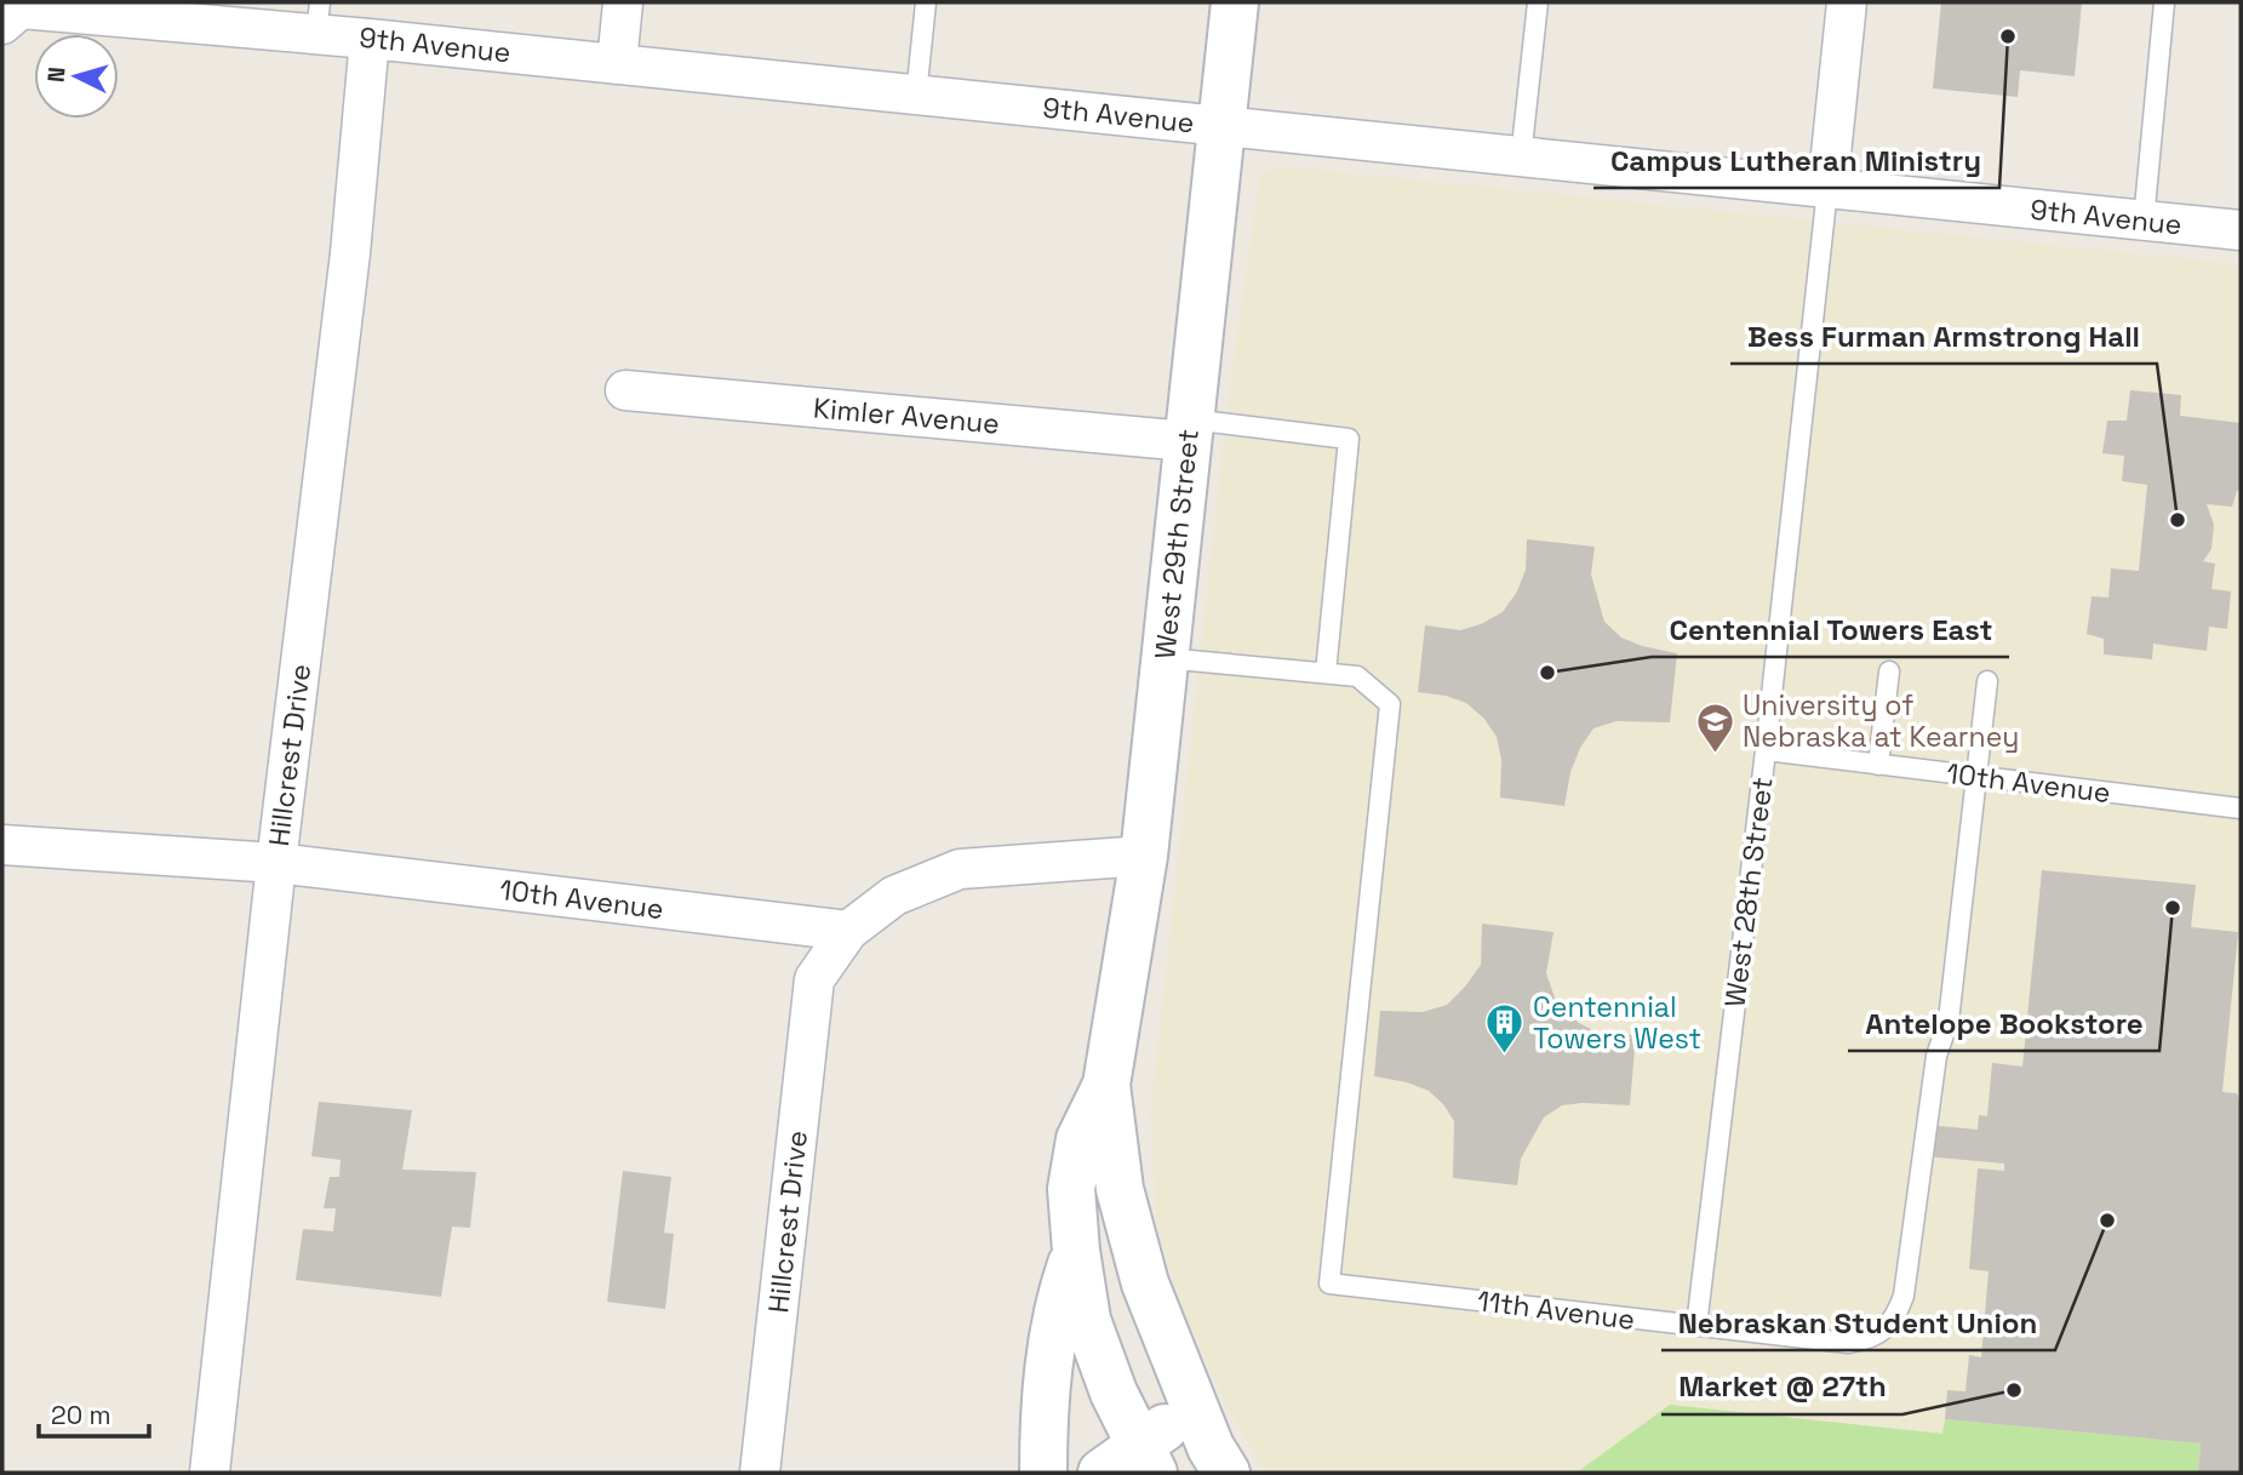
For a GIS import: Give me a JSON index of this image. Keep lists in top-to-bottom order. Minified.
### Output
{"streets":{"street":["9th Avenue","Kimler Avenue","West 29th Street","Hillcrest Drive","10th Avenue","West 28th Street"],"lane":["11th Avenue"]},"crossings":[["9th Avenue","West 29th Street"],["9th Avenue","Hillcrest Drive"],["9th Avenue","West 28th Street"],["Kimler Avenue","West 29th Street"],["Hillcrest Drive","10th Avenue"],["10th Avenue","West 28th Street"],["10th Avenue","11th Avenue"],["West 28th Street","11th Avenue"]],"places":{"other":["Campus Lutheran Ministry","Bess Furman Armstrong Hall","Centennial Towers East","Antelope Bookstore","Nebraskan Student Union","Market @ 27th"],"school or university":["University of Nebraska at Kearney"],"building":["Centennial Towers West"]},"scale_bar":"20 m","north":"left"}
